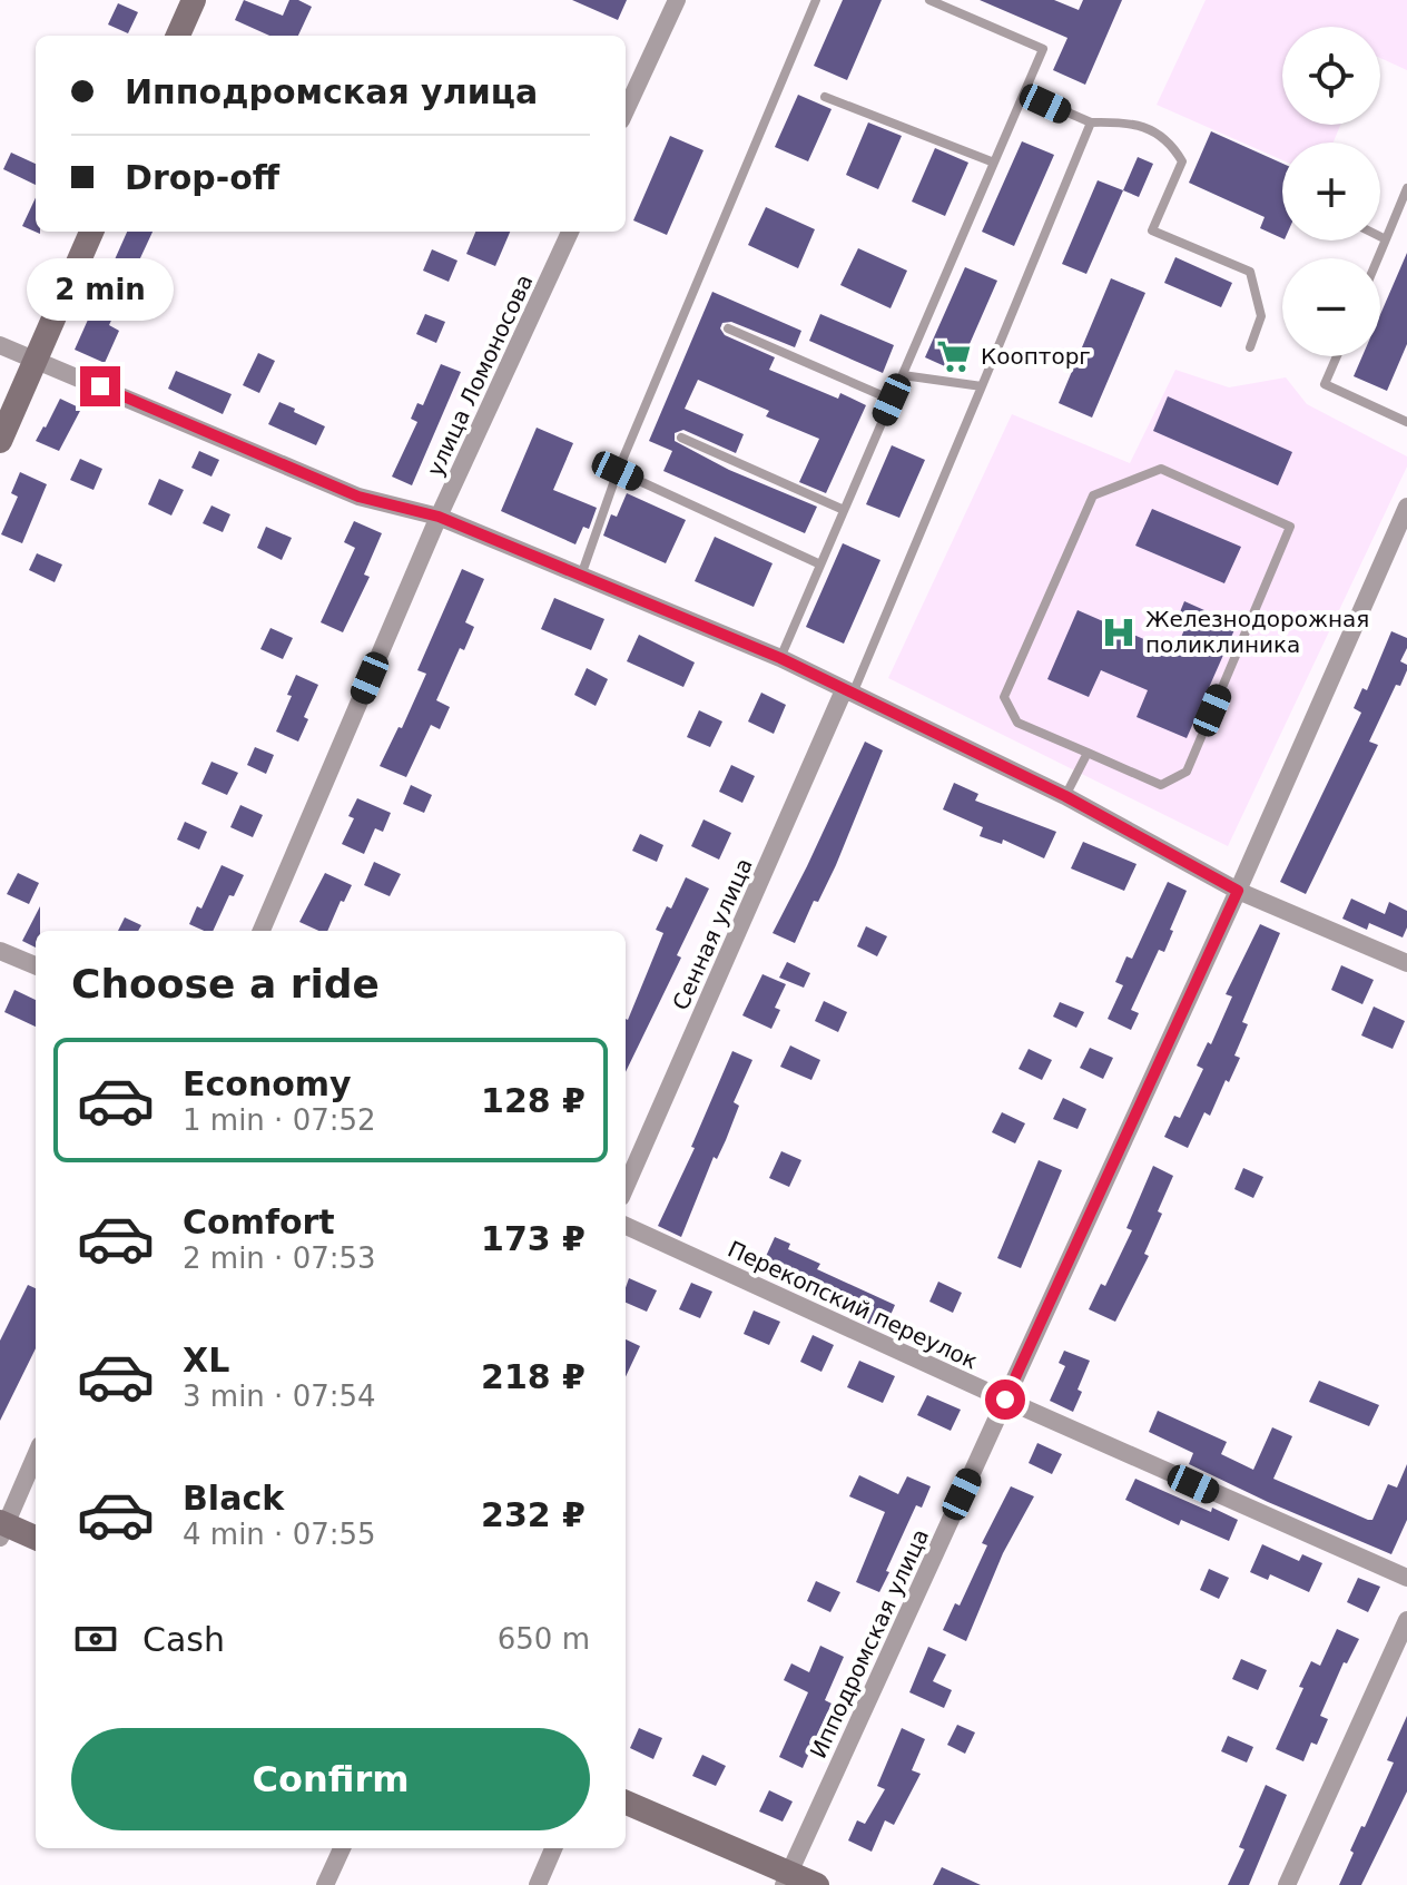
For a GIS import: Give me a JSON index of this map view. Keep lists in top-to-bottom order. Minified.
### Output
{"streets":{"street":["улица Ломоносова","Сенная улица","Перекопский переулок","Ипподромская улица"]},"crossings":[["Перекопский переулок","Ипподромская улица"]],"places":{"supermarket":["Коопторг"],"hospital":["Железнодорожная поликлиника"]},"page":{"map_buttons":["+","−"],"banner":["Ипподромская улица","Drop-off"],"bubble":"2 min","heading":"Choose a ride","list":[{"name":"Economy","note":"1 min · 07:52","value":"128 ₽"},{"name":"Comfort","note":"2 min · 07:53","value":"173 ₽"},{"name":"XL","note":"3 min · 07:54","value":"218 ₽"},{"name":"Black","note":"4 min · 07:55","value":"232 ₽"}],"pay":["Cash","650 m"],"buttons":"Confirm"}}
